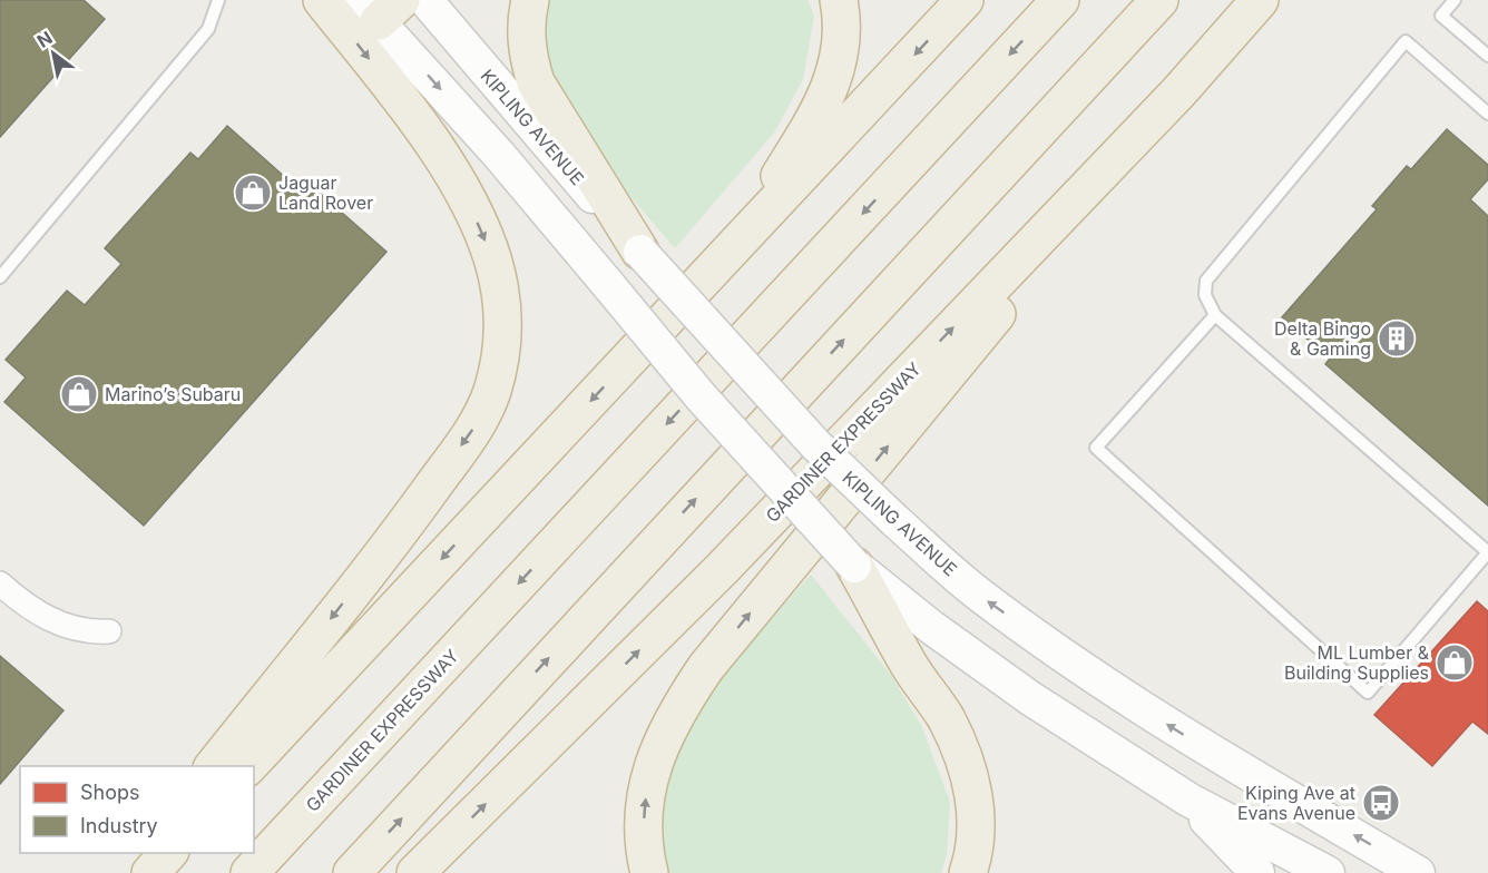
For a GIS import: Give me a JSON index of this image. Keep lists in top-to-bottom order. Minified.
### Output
{"streets":{"highway":["GARDINER EXPRESSWAY"],"main road":["KIPLING AVENUE"]},"places":{"shop":["Jaguar Land Rover","Marino’s Subaru","ML Lumber & Building Supplies"],"building":["Delta Bingo & Gaming"],"bus stop":["Kiping Ave at Evans Avenue"]},"legend":["Shops","Industry"],"north":"top left"}
